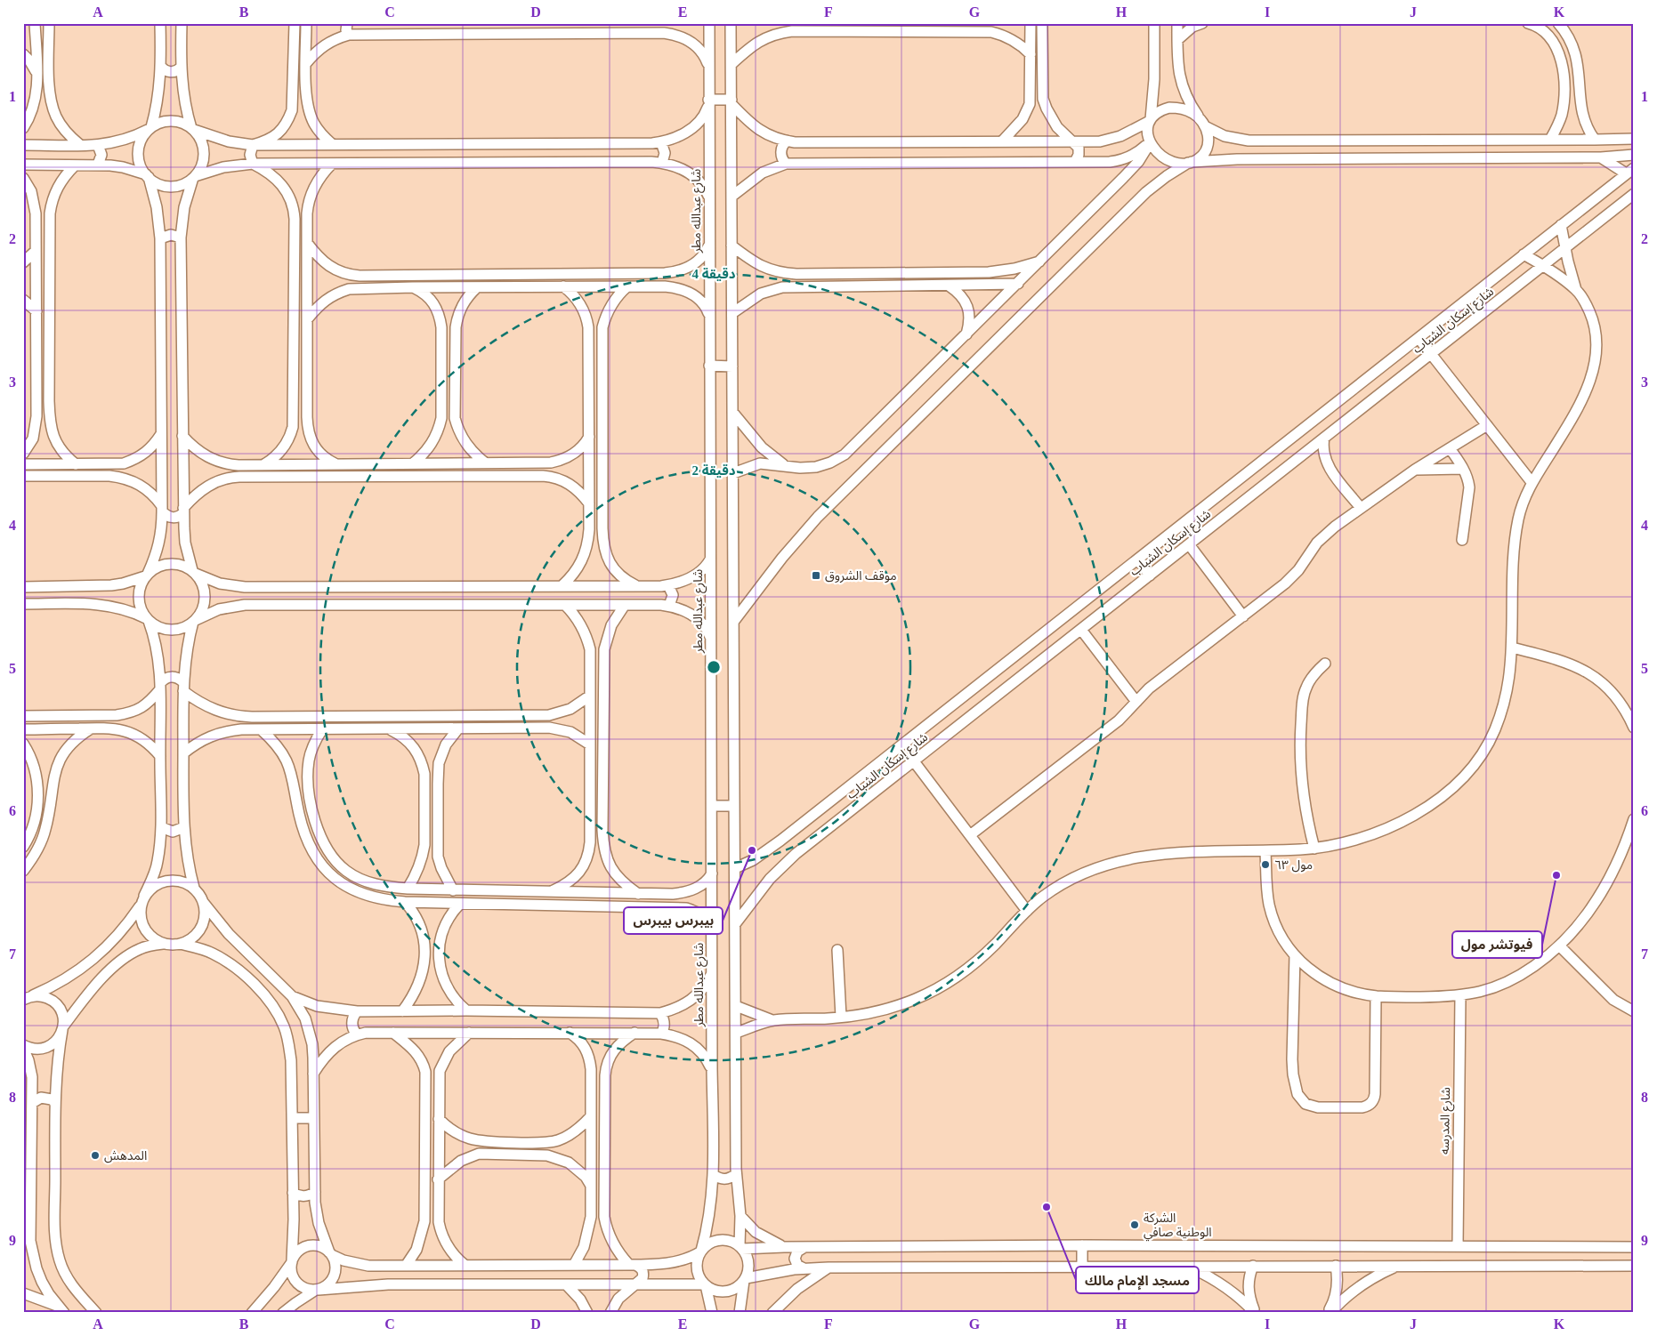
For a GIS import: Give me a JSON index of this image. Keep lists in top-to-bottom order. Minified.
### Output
{"streets":{"street":["شارع عبدالله مطر","شارع إسكان الشباب","شارع المدرسه"]},"places":{"transit":["موقف الشروق"],"other":["بيبرس بيبرس","مول ٦٣","فيوتشر مول","المدهش","مسجد الإمام مالك","الشركة الوطنية صافي"]},"grid":{"columns":["A","B","C","D","E","F","G","H","I","J","K"],"rows":["1","2","3","4","5","6","7","8","9"]},"rings":["4 دقيقة","2 دقيقة"]}
